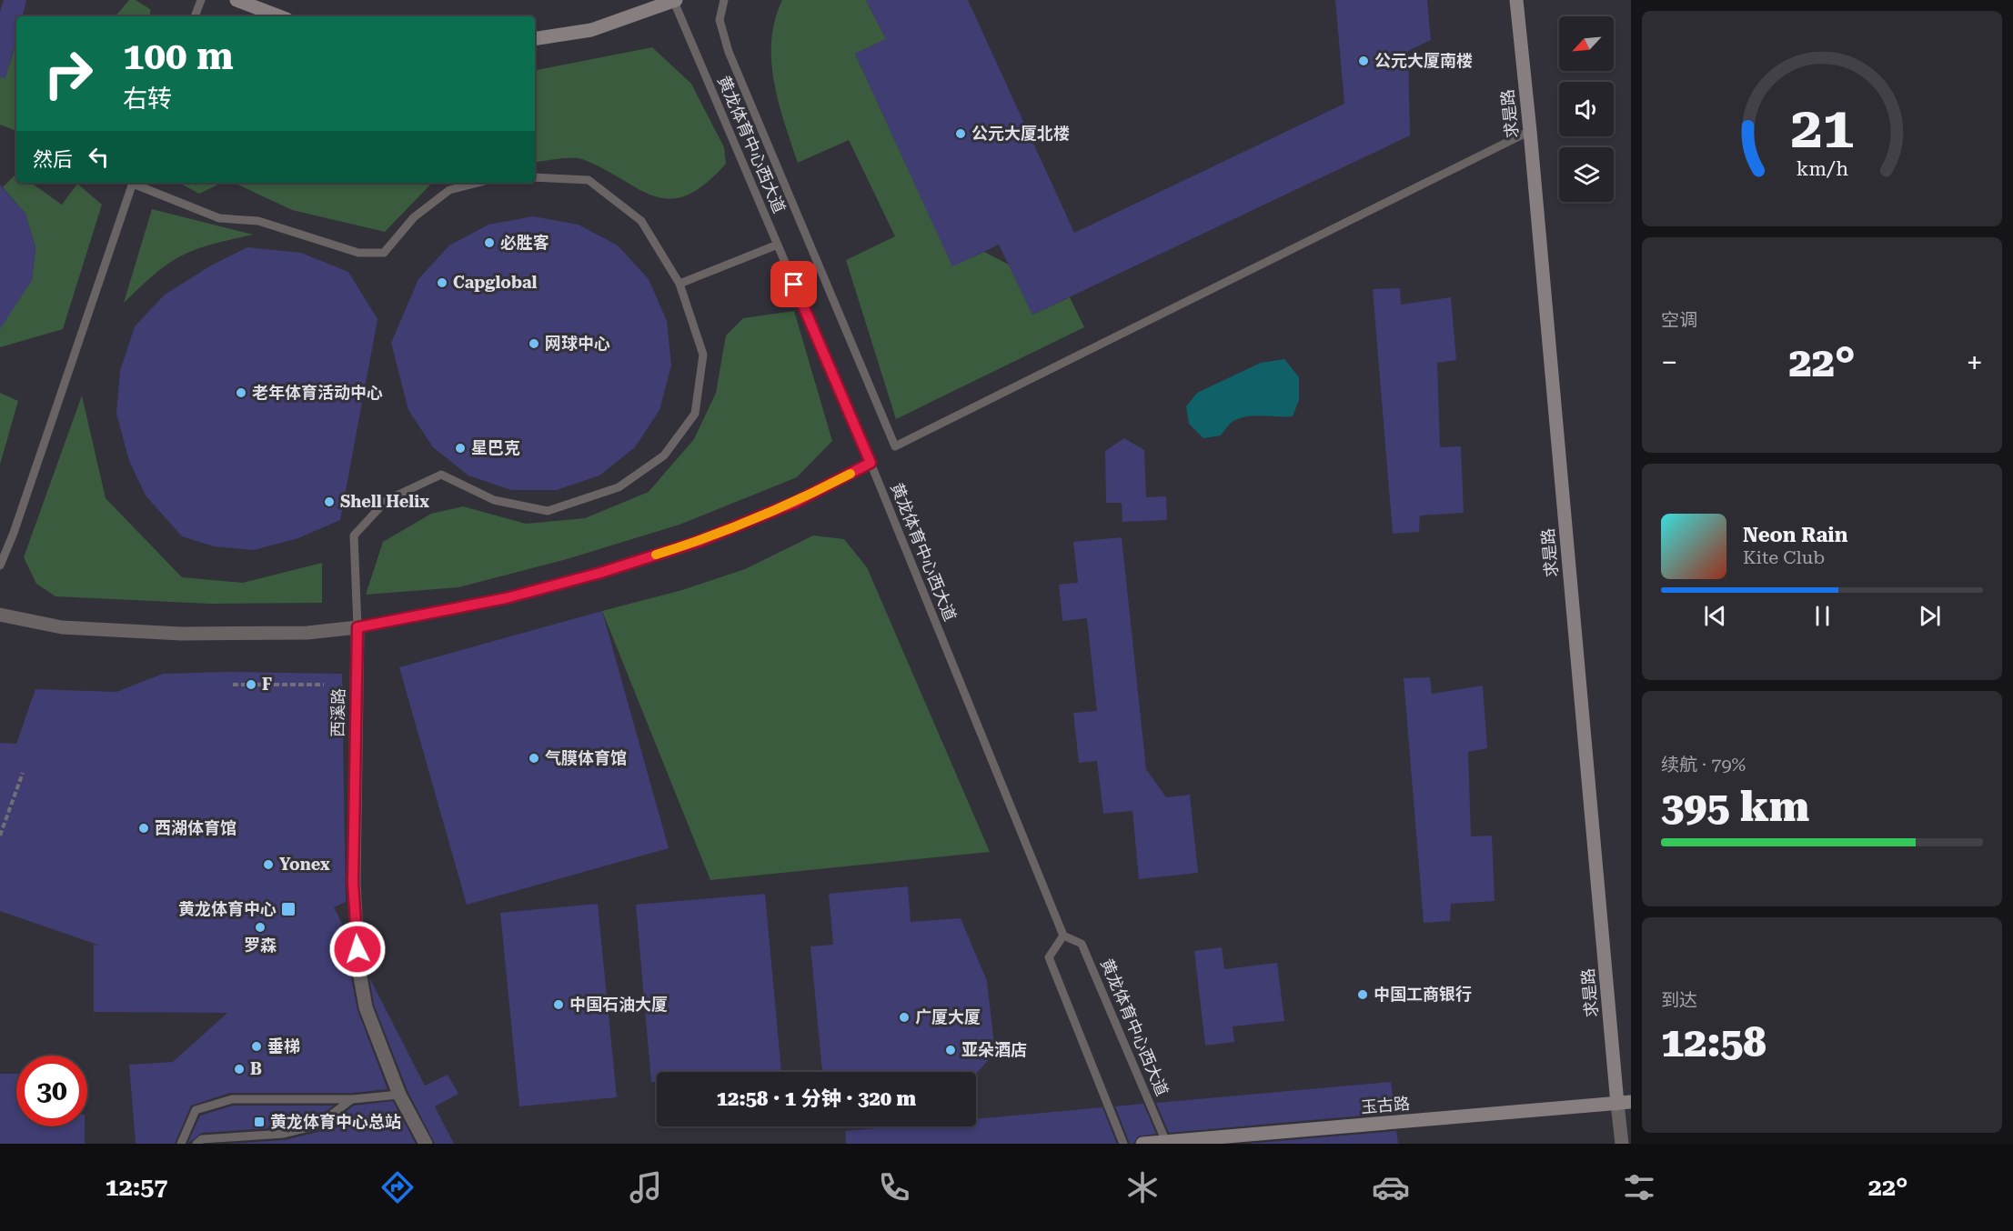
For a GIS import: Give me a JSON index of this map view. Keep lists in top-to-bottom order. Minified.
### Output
{"streets":{"main road":["求是路","玉古路"],"street":["西溪路"],"lane":["黄龙体育中心西大道"]},"crossings":[["求是路","玉古路"],["黄龙体育中心西大道","玉古路"]],"places":{"other":["公元大厦南楼","公元大厦北楼","必胜客","Capglobal","网球中心","老年体育活动中心","星巴克","Shell Helix","F","气膜体育馆","西湖体育馆","Yonex","罗森","中国工商银行","中国石油大厦","广厦大厦","垂梯","亚朵酒店","B"],"transit":["黄龙体育中心","黄龙体育中心总站"]},"north":"bottom left","page":{"turn":["100 m","右转"],"then":"然后","tile":["空调",["续航 · 79%","395 km"],["到达","12:58"]],"heat":["−","22°","+"],"song":["Neon Rain","Kite Club"],"limit":"30","trip":"12:58 · 1 分钟 · 320 m","tabs":["12:57","22°"],"gauge":["21","km/h"]}}
